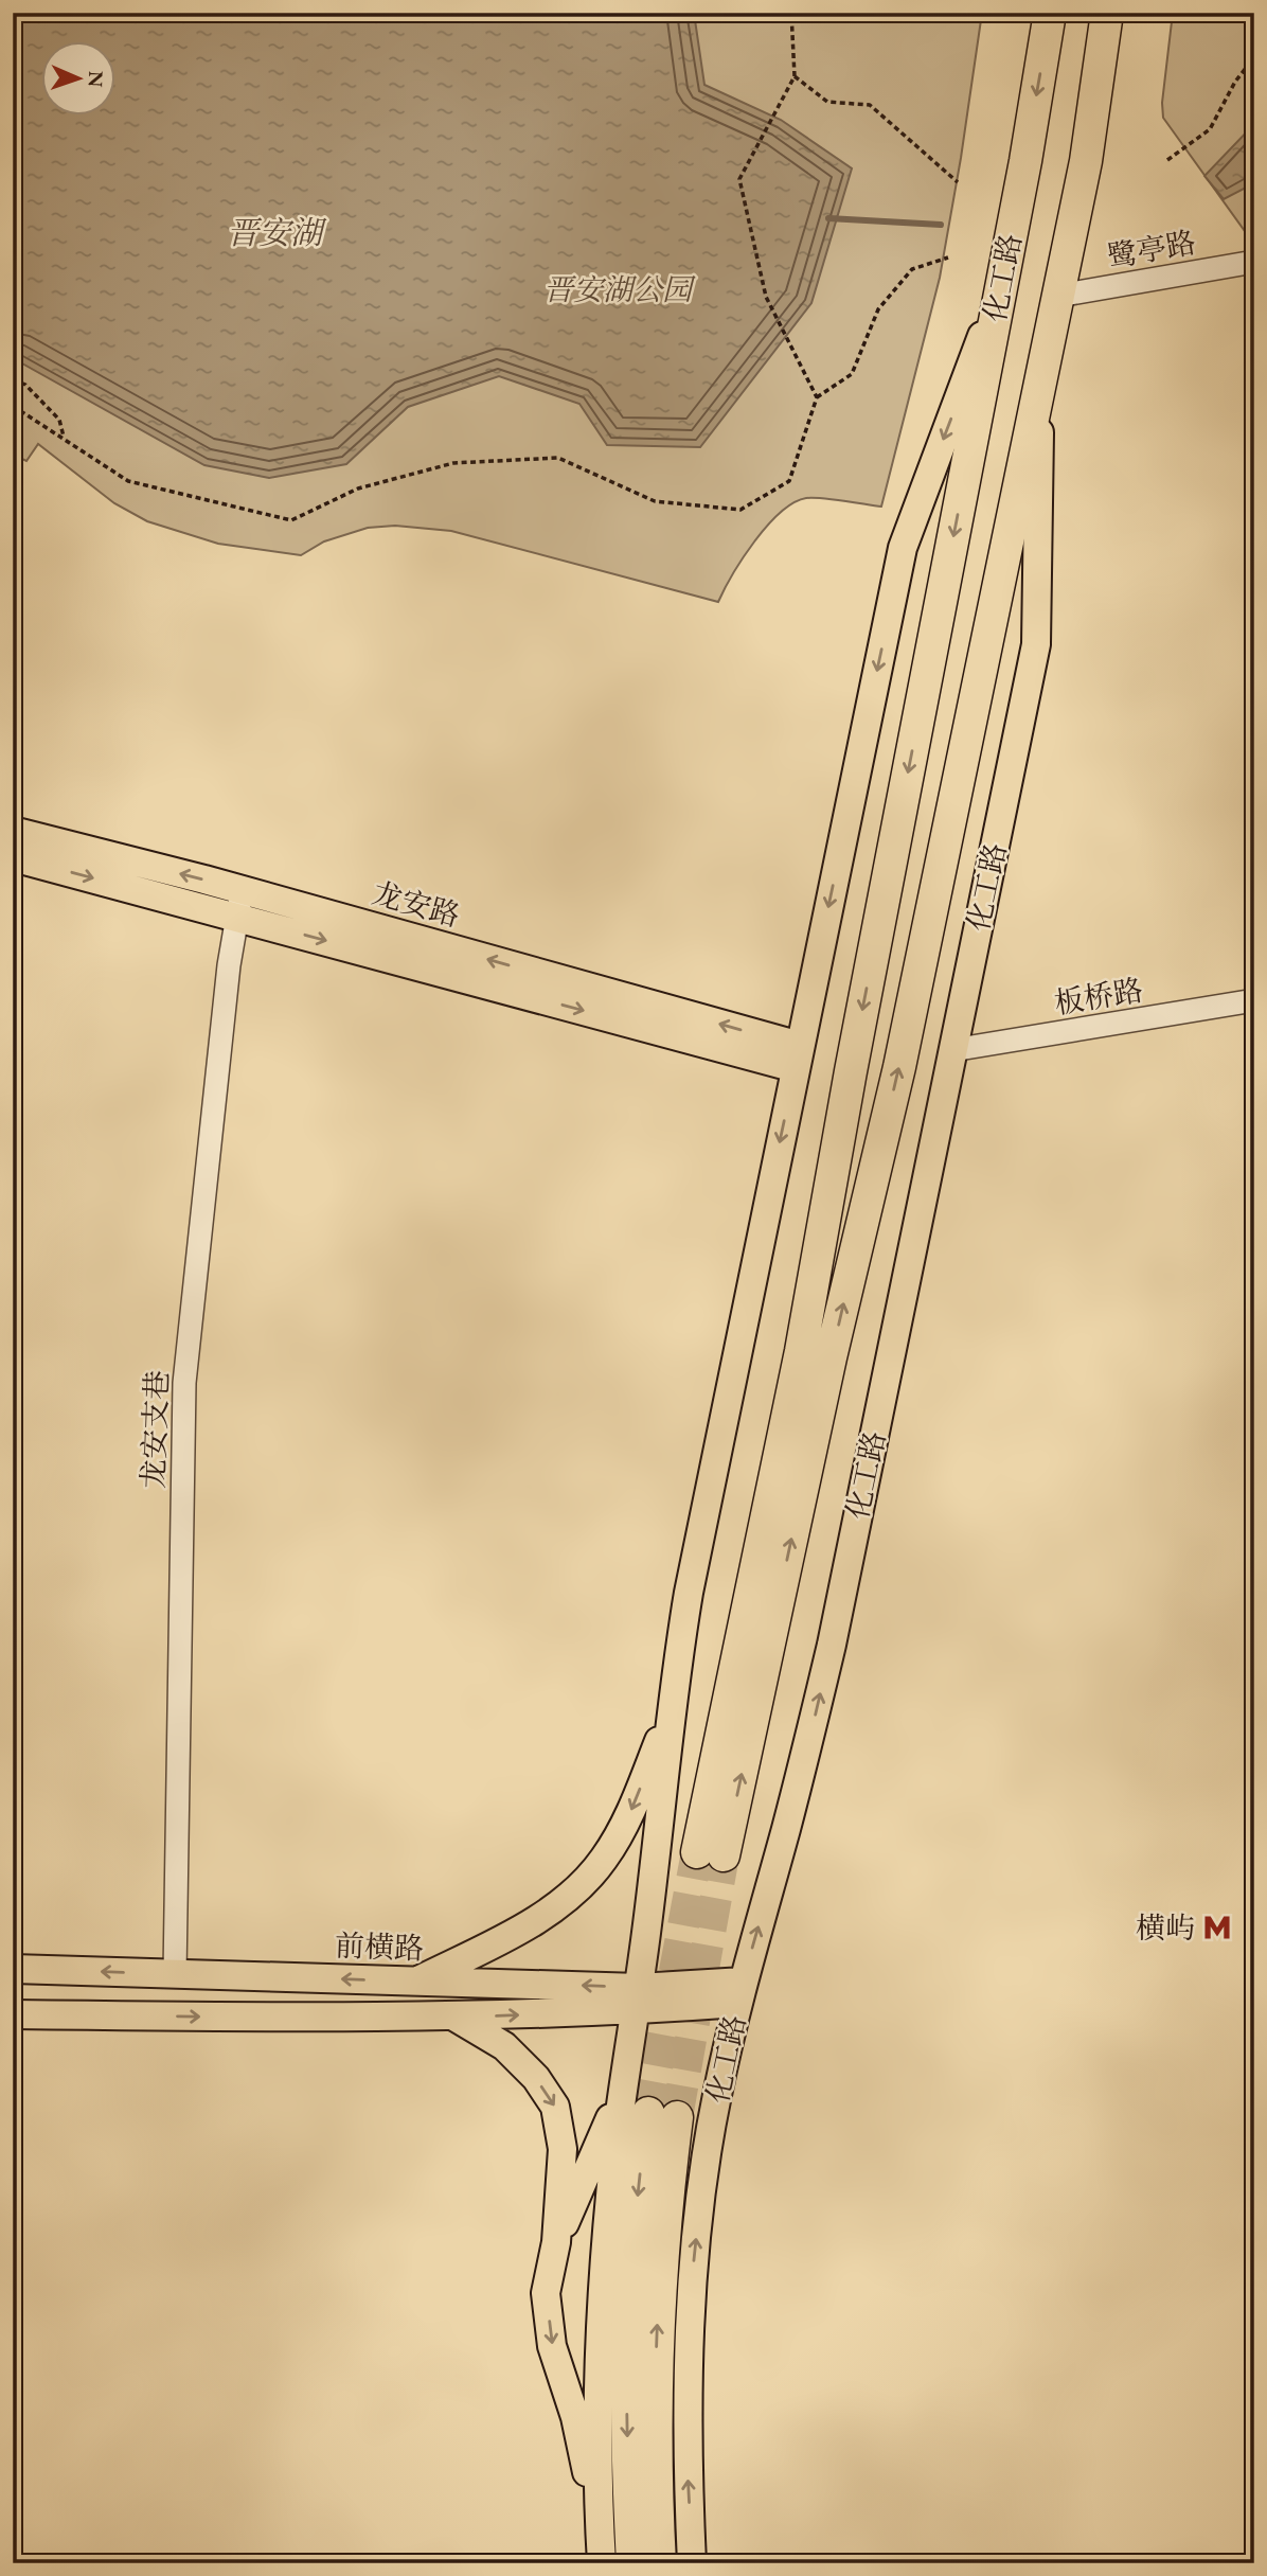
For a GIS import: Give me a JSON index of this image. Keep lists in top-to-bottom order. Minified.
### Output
{"streets":{"highway":["化工路"],"main road":["龙安路","前横路"],"street":["鹭亭路","板桥路","龙安支巷"]},"crossings":[["鹭亭路","化工路"],["化工路","板桥路"],["化工路","前横路"],["龙安路","龙安支巷"],["龙安支巷","前横路"]],"water":["晋安湖"],"parks":["晋安湖公园"],"places":{"metro station":["横屿"]},"north":"right"}
